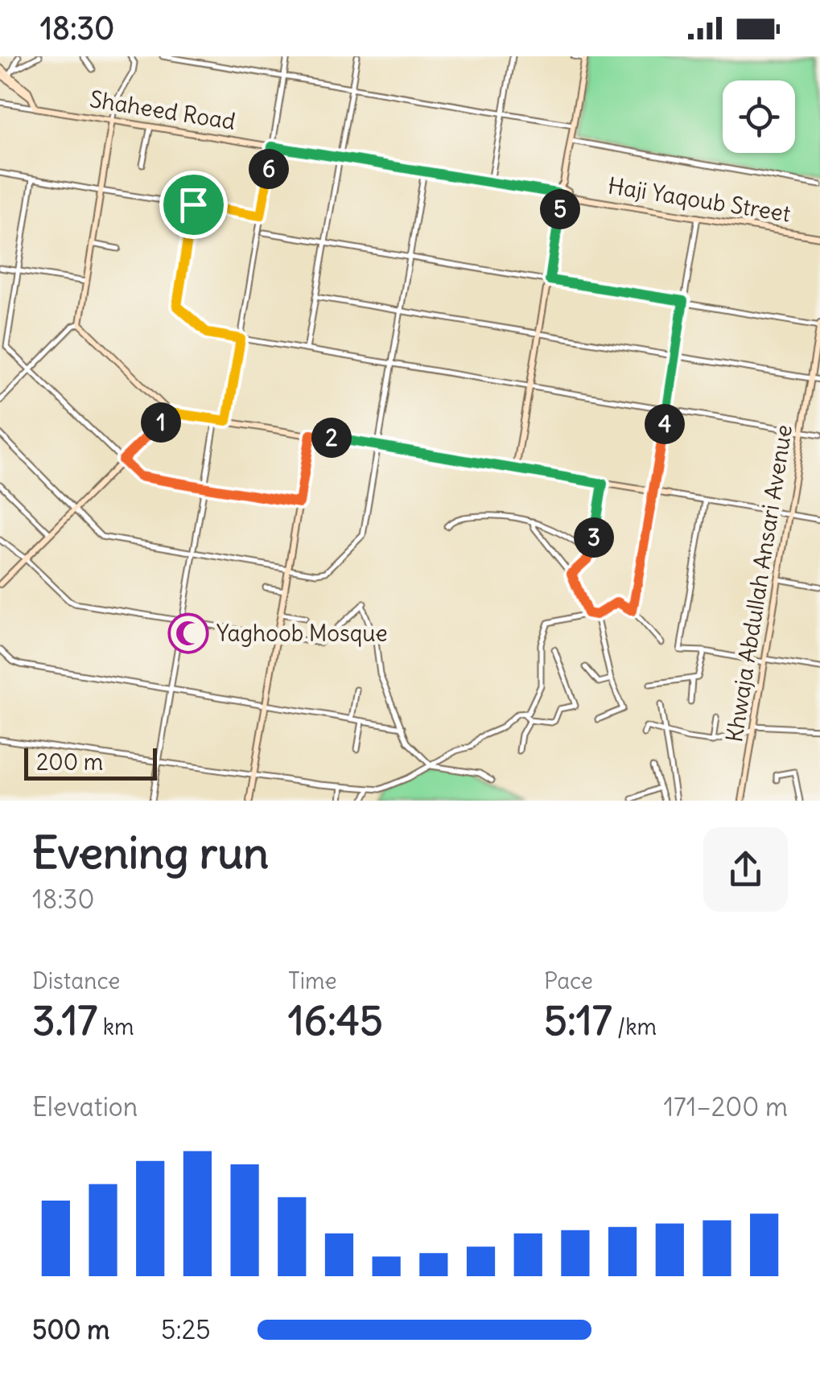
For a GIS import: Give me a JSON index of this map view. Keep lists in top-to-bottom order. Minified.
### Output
{"streets":{"main road":["Shaheed Road","Haji Yaqoub Street","Khwaja Abdullah Ansari Avenue"]},"crossings":[["Shaheed Road","Haji Yaqoub Street"]],"places":{"mosque":["Yaghoob Mosque"]},"scale_bar":"200 m","page":{"status":"18:30","pins":["6","5","1","4","2","3"],"scale":"200 m","heading":["Evening run","18:30"],"stats":[["Distance","3.17 km"],["Time","16:45"],["Pace","5:17 /km"]],"chart":["Elevation","171–200 m"],"list":[{"name":"500 m","note":"5:25"}]}}
